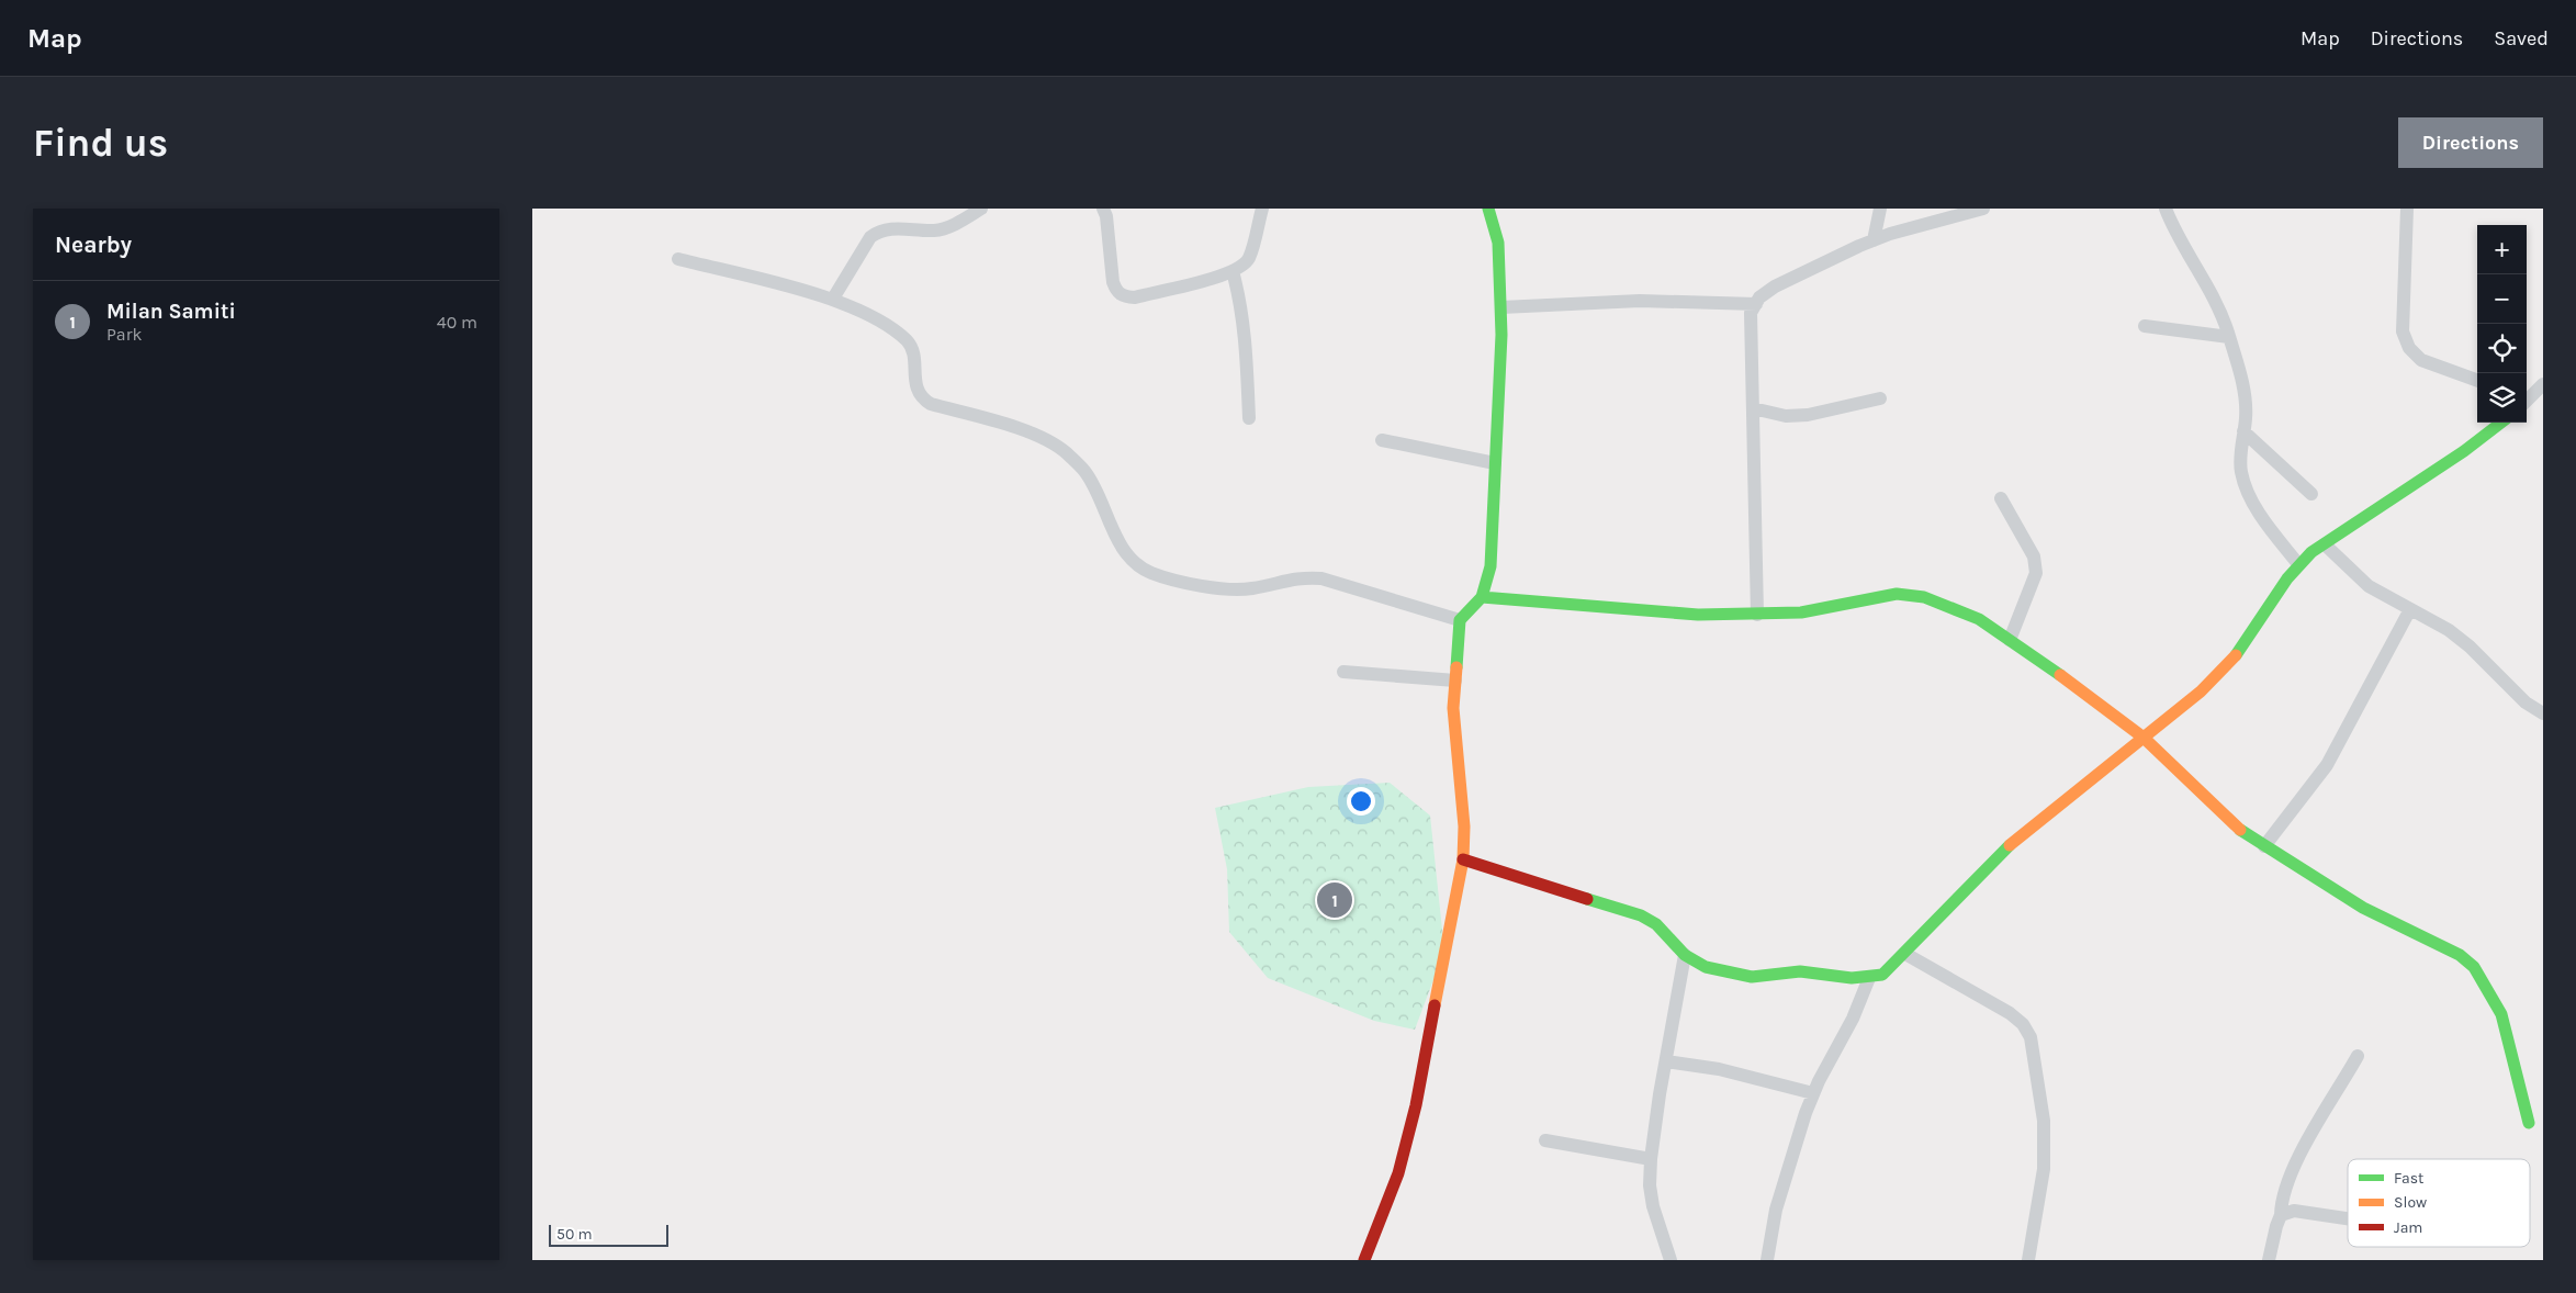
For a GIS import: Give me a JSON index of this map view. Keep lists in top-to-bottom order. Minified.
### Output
{"legend":["Fast","Slow","Jam"],"scale_bar":"50 m","page":{"header":"Map","nav":["Map","Directions","Saved"],"buttons":"Directions","title":"Find us","heading":"Nearby","map_buttons":["+","−"],"list":[{"mark":"1","name":"Milan Samiti","note":"Park","value":"40 m"}],"pins":"1","scale":"50 m"}}
